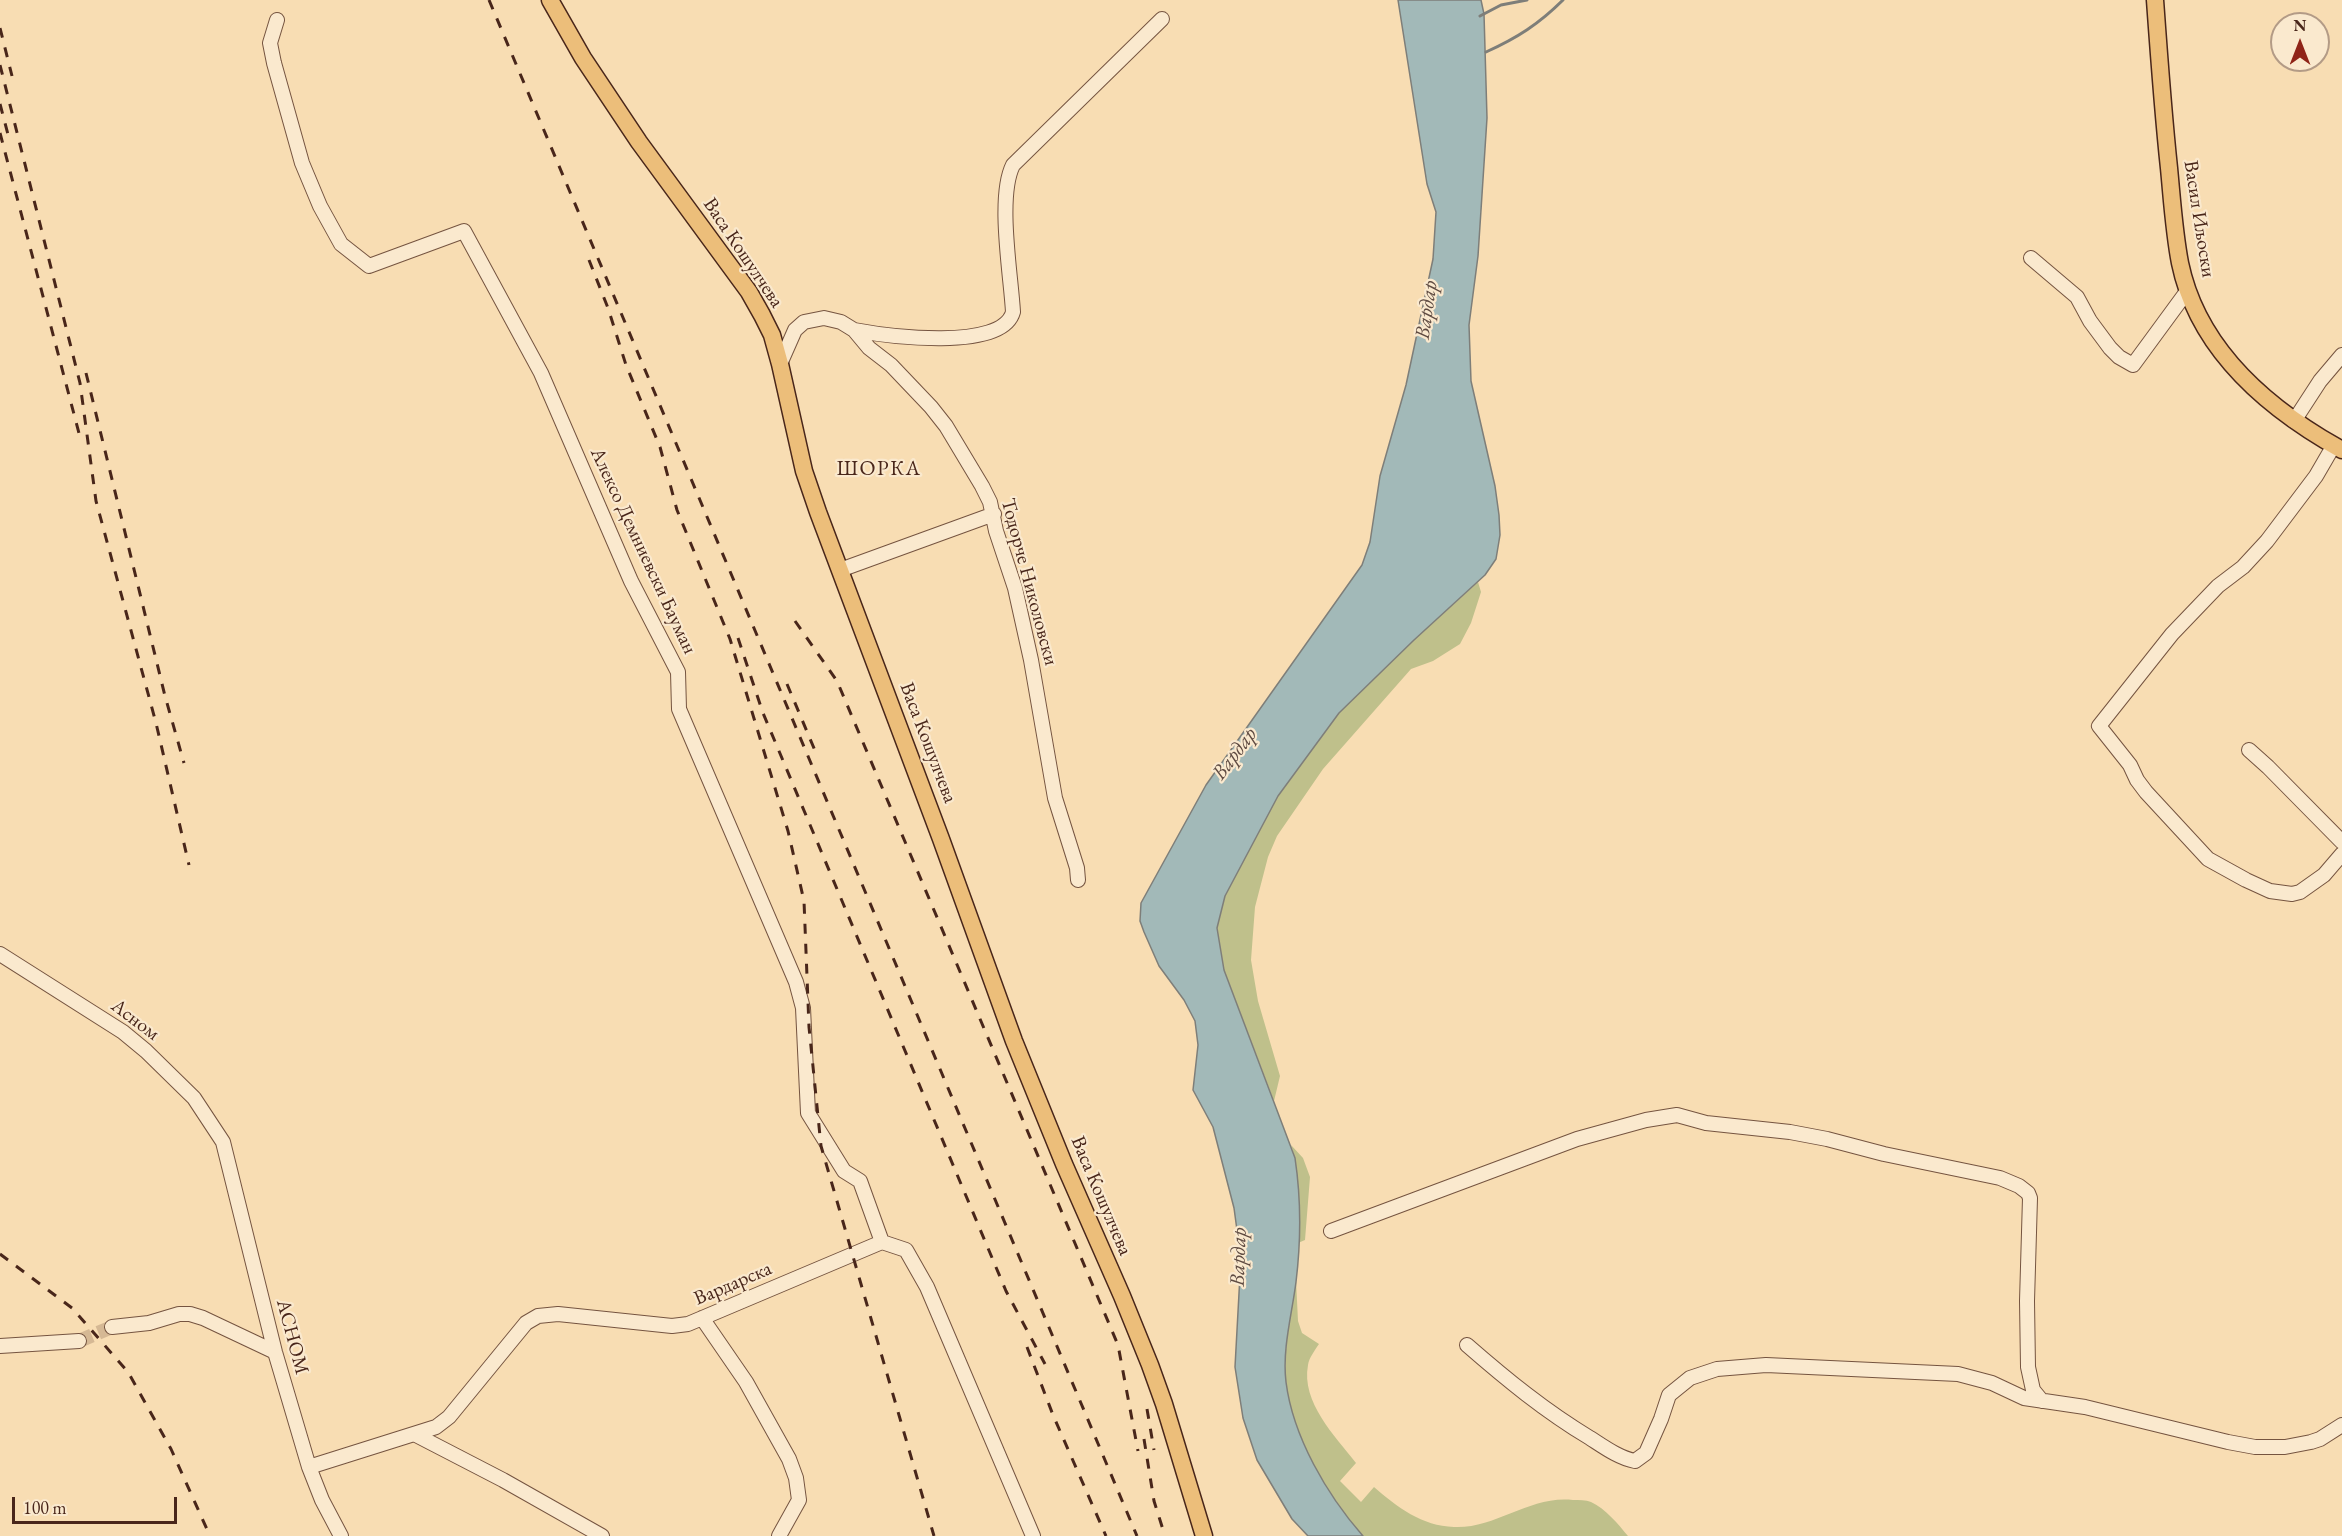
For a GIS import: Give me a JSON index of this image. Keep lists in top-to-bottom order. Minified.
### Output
{"streets":{"main road":["Васил Иљоски","Васа Кошулчева"],"street":["Алексо Демниевски Бауман","Тодорче Николовски","Асном","Вардарска","АСНОМ"]},"crossings":[["Васа Кошулчева","Тодорче Николовски"],["Алексо Демниевски Бауман","Вардарска"],["Асном","АСНОМ"],["Вардарска","АСНОМ"]],"districts":["ШОРКА"],"water":["Вардар"],"scale_bar":"100 m","north":"top"}
